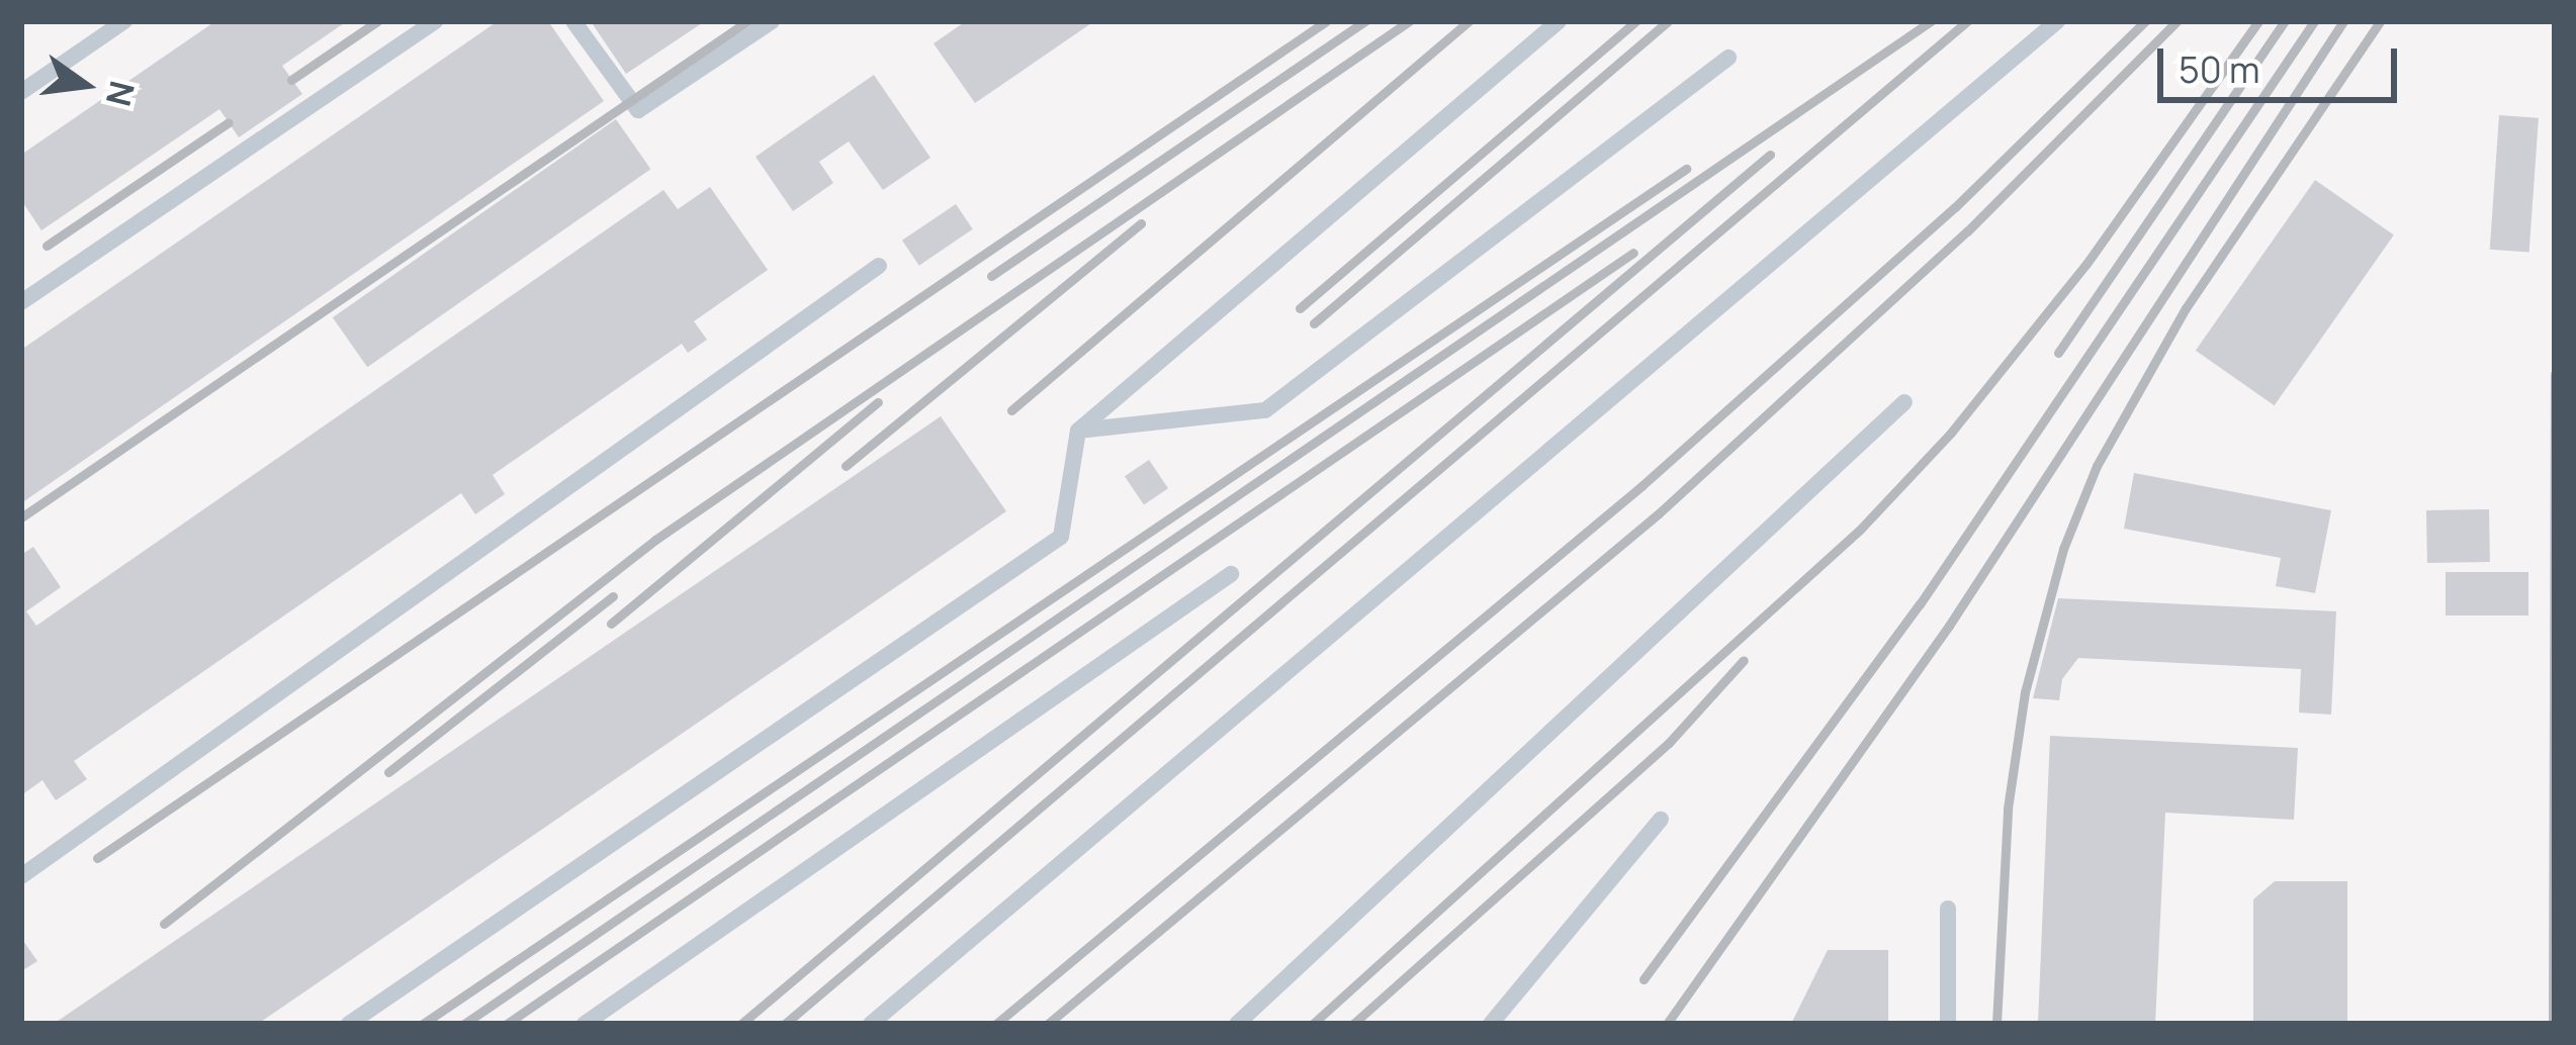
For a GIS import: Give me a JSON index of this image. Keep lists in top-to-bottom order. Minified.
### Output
{"scale_bar":"50 m","north":"right"}
